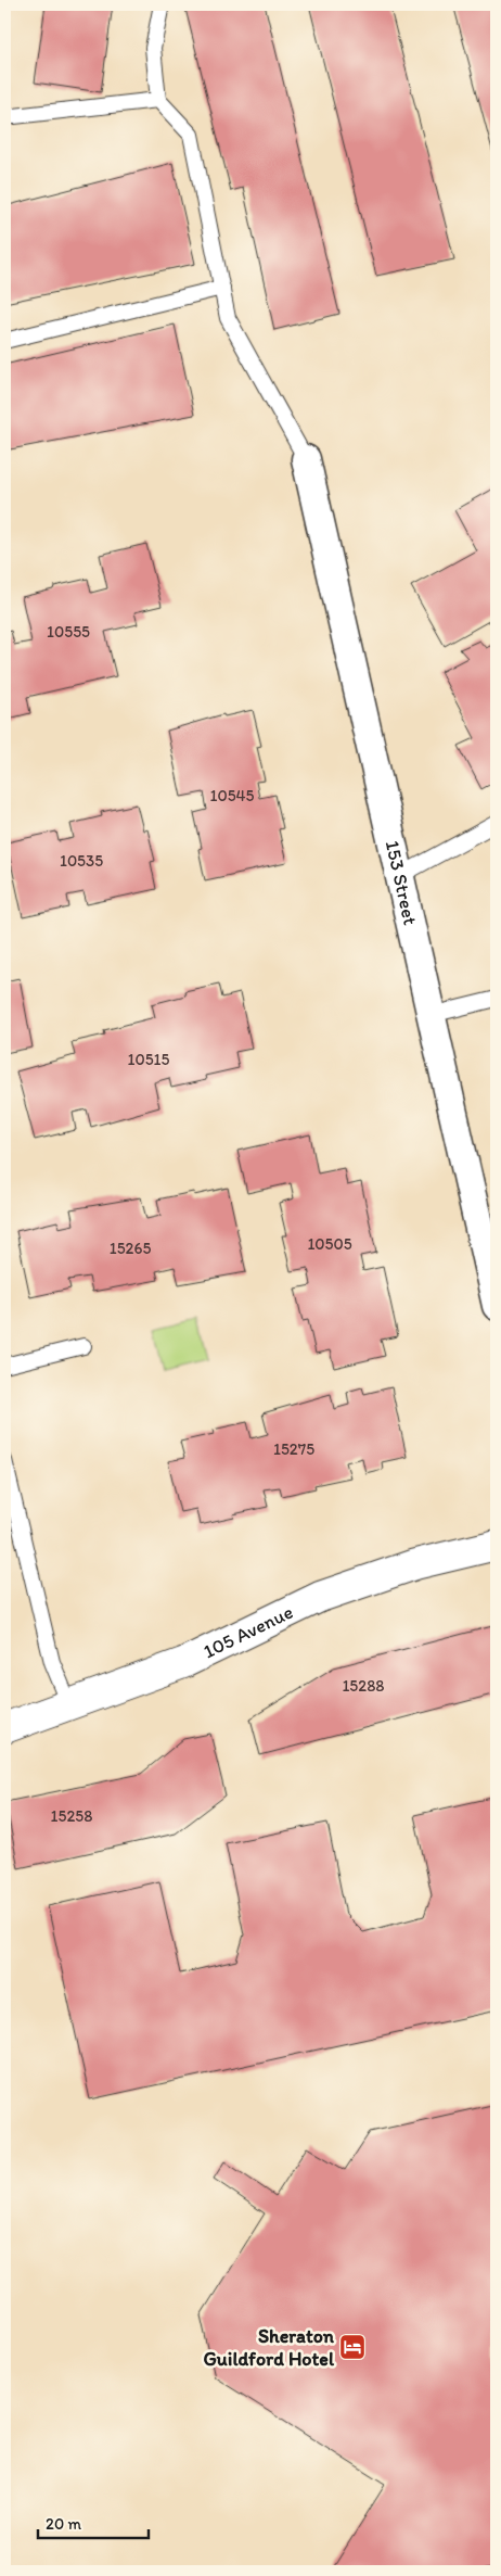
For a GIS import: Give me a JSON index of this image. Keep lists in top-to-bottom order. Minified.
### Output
{"streets":{"street":["153 Street","105 Avenue"]},"places":{"hotel":["Sheraton Guildford Hotel"]},"house_numbers":["10555","10545","10535","10515","10505","15265","15275","15288","15258"],"scale_bar":"20 m"}
